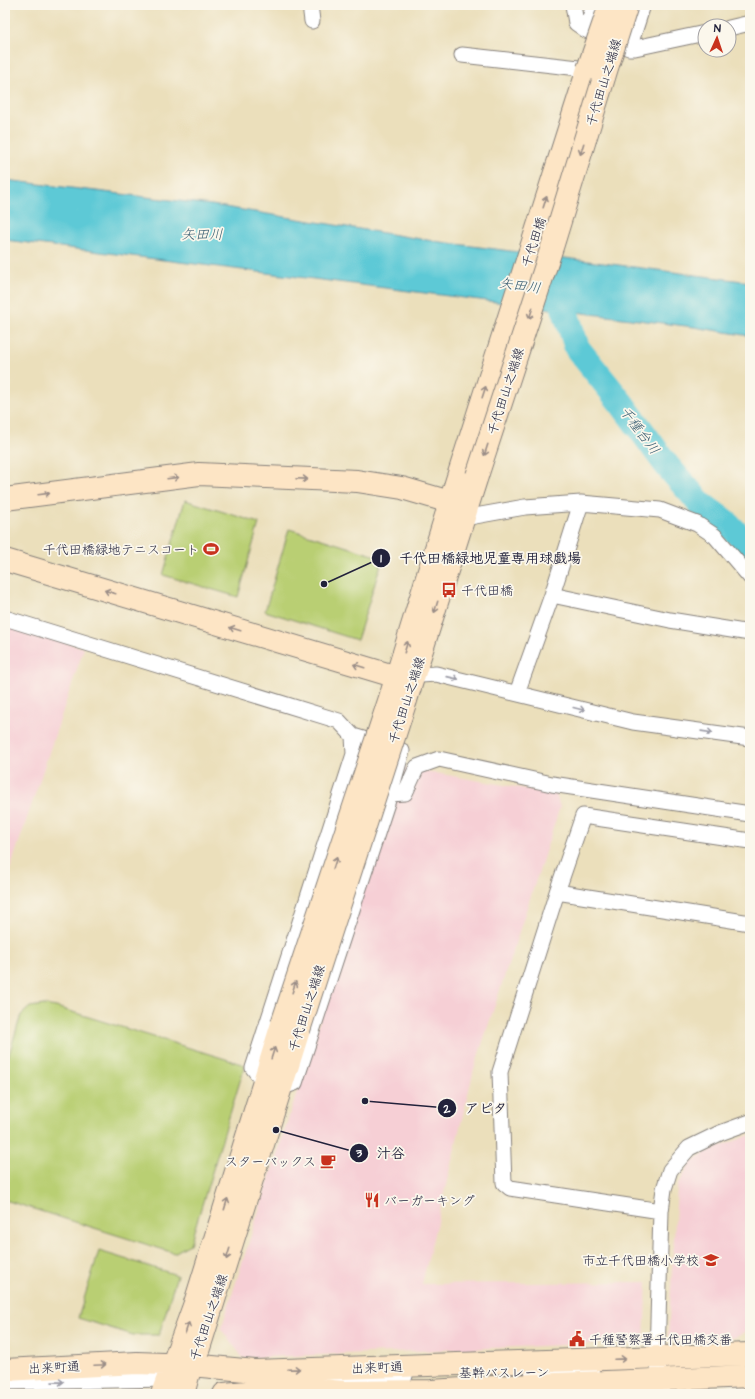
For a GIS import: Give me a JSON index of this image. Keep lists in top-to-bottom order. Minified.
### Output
{"streets":{"street":["千代田山之端線","千代田橋","出来町通"]},"crossings":[["千代田山之端線","千代田橋"],["千代田山之端線","出来町通"]],"one_way":["千代田橋"],"water":["矢田川","千種台川"],"places":{"sports":["千代田橋緑地テニスコート"],"other":["千代田橋緑地児童専用球戯場","アピタ","汁谷"],"bus stop":["千代田橋"],"cafe":["スターバックス"],"restaurant":["バーガーキング"],"school or university":["市立千代田橋小学校"],"public building":["千種警察署千代田橋交番"]},"north":"top"}
